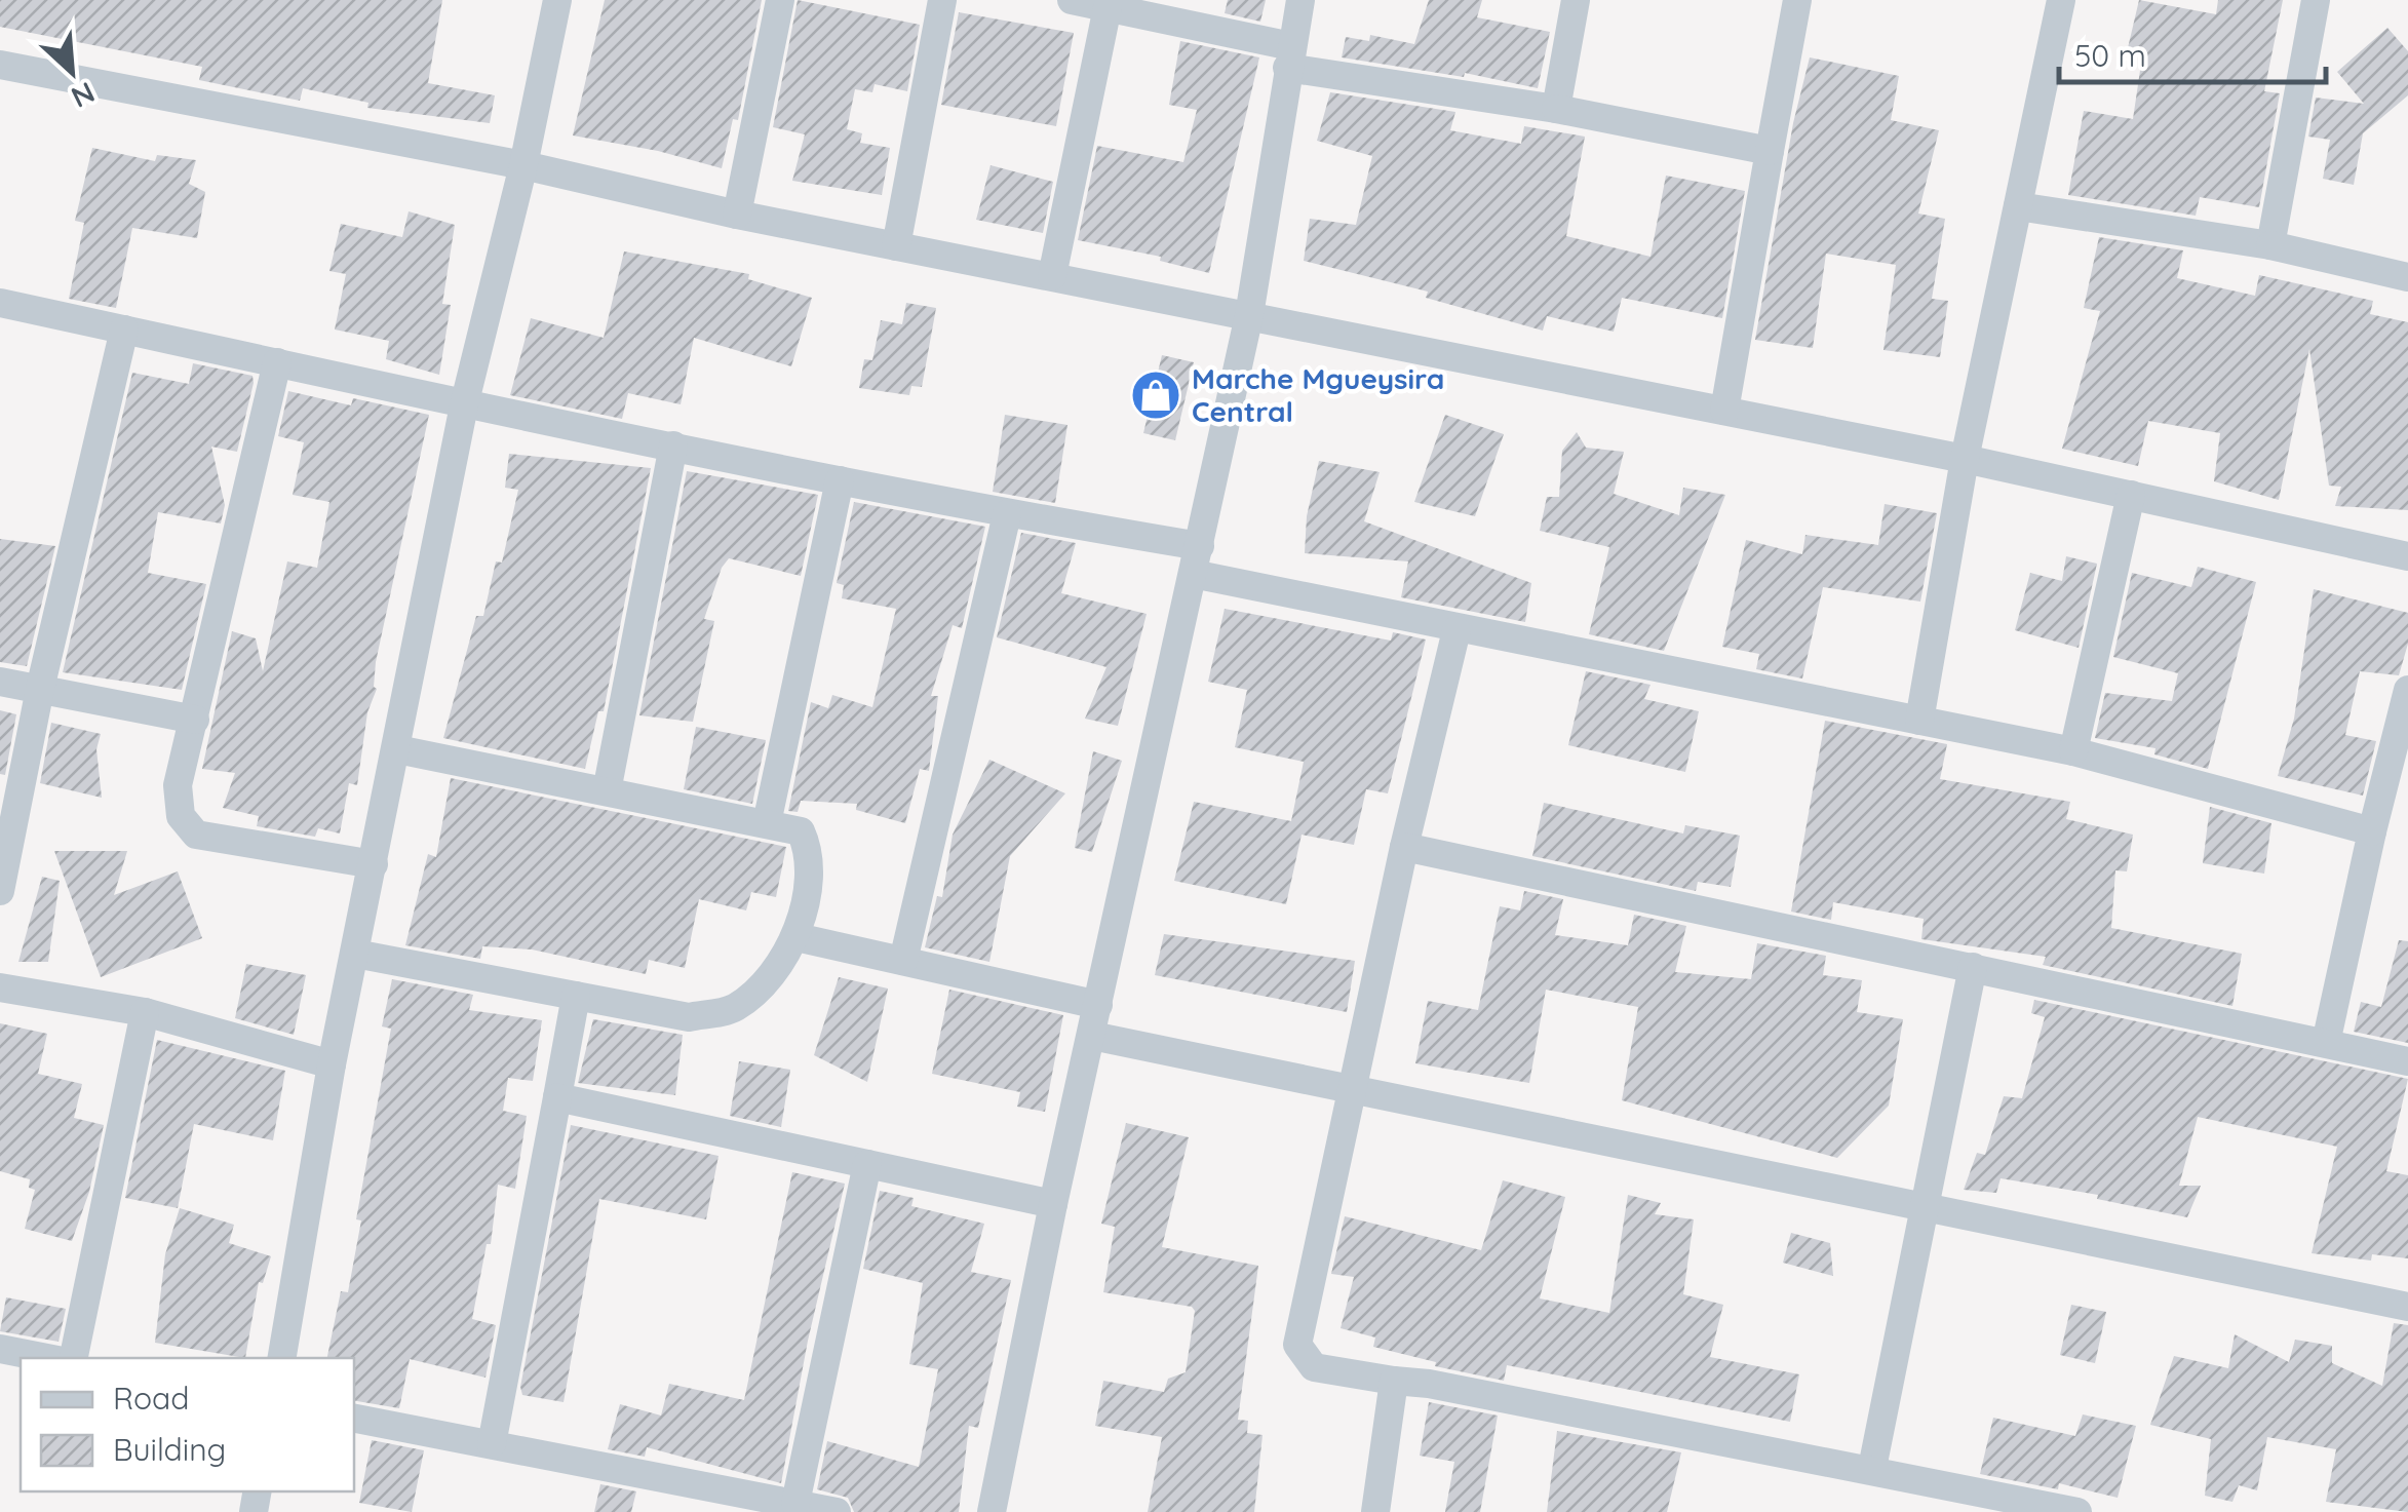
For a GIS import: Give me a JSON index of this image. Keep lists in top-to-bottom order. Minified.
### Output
{"places":{"shop":["Marche Mgueysira Central"]},"legend":["Road","Building"],"scale_bar":"50 m","north":"bottom right"}
